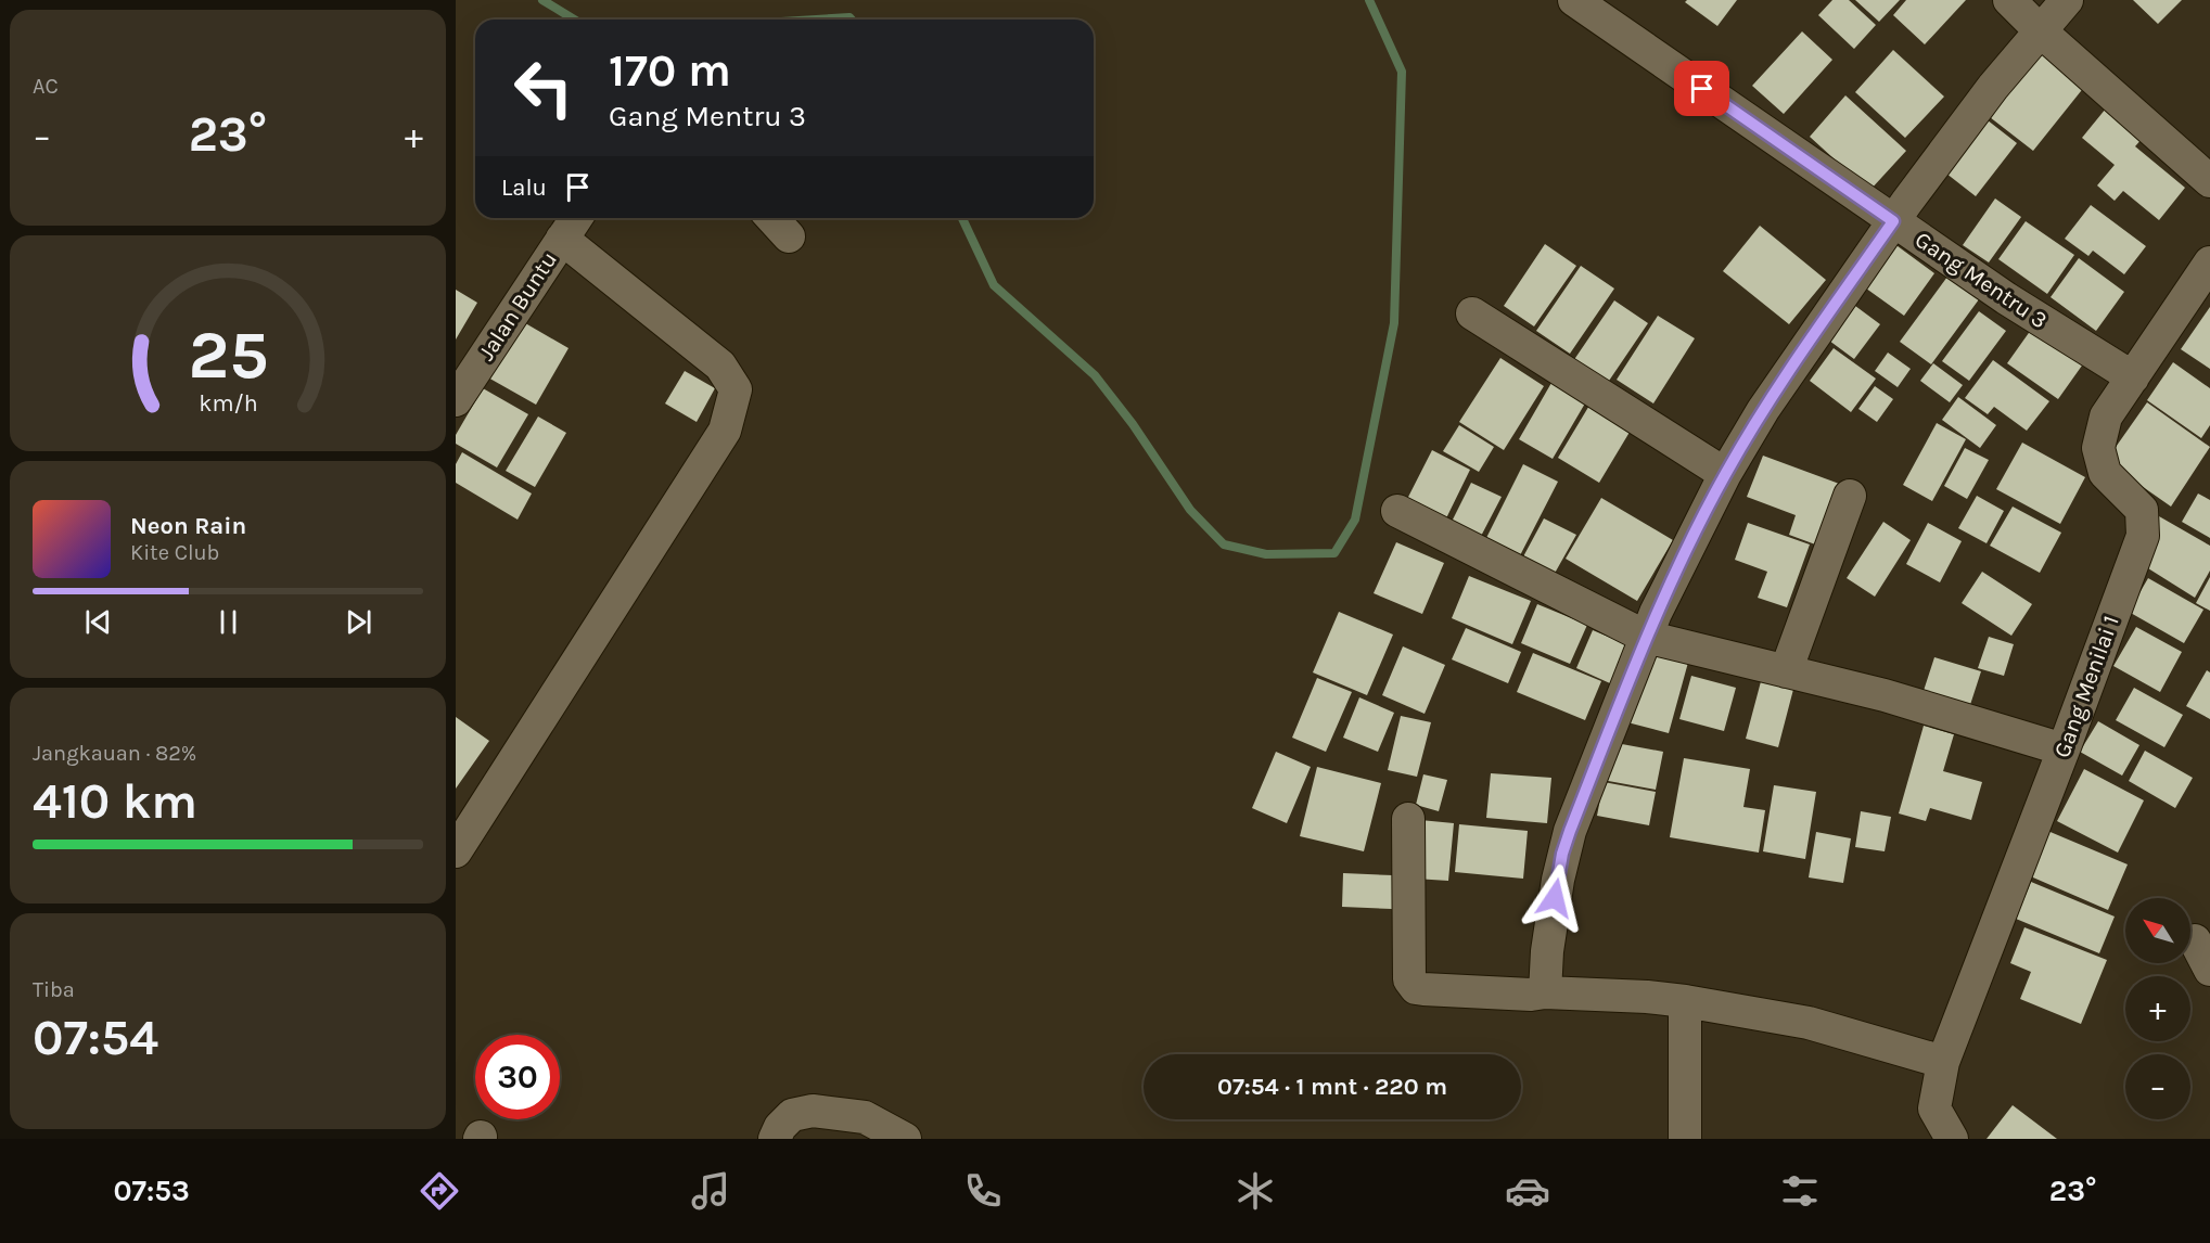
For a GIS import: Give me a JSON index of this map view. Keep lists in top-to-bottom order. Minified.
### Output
{"streets":{"street":["Gang Mentru 3","Jalan Buntu","Gang Menilai 1"]},"crossings":[["Gang Mentru 3","Gang Menilai 1"]],"north":"top left","page":{"tile":["AC",["Jangkauan · 82%","410 km"],["Tiba","07:54"]],"turn":["170 m","Gang Mentru 3"],"heat":["−","23°","+"],"then":"Lalu","song":["Neon Rain","Kite Club"],"map_buttons":["+","−"],"limit":"30","trip":"07:54 · 1 mnt · 220 m","tabs":["07:53","23°"],"gauge":["25","km/h"]}}
